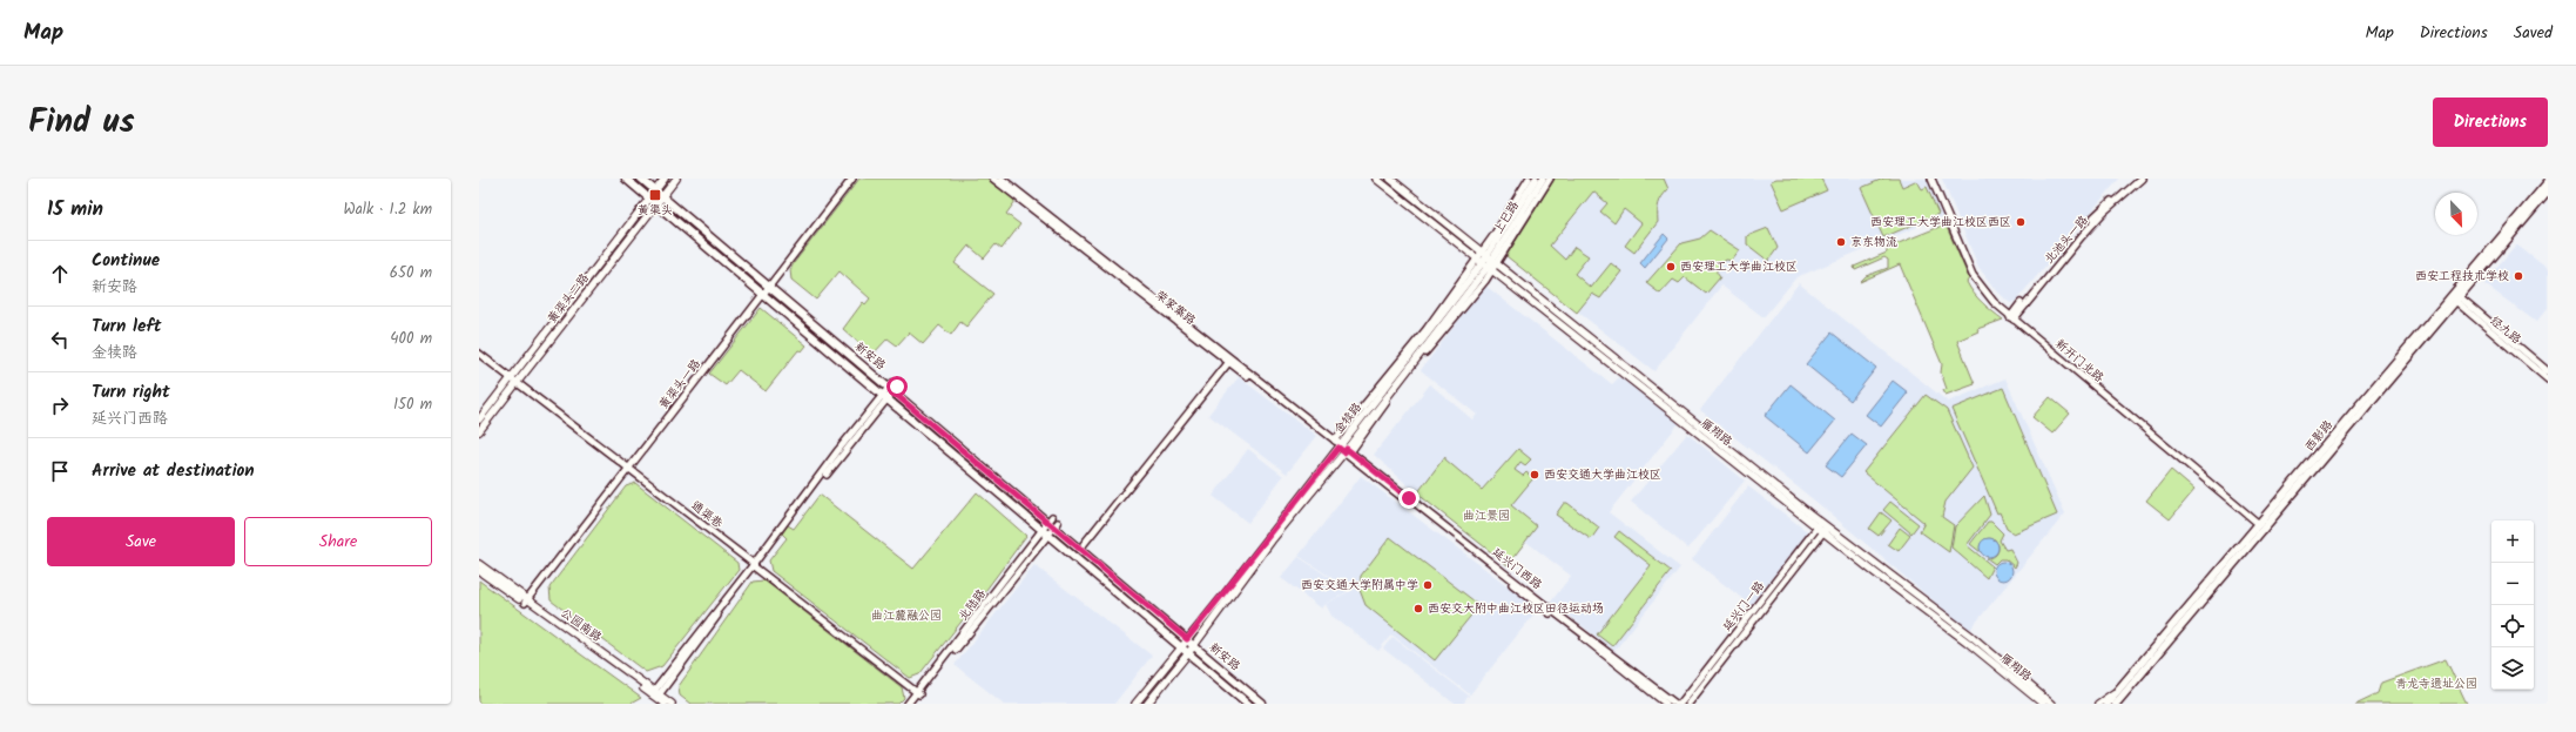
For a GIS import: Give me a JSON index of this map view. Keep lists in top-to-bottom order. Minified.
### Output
{"streets":{"main road":["上巳路","黄渠头二路","新安路","金犊路","雁翔路","西影路","公园南路"],"street":["北池头一路","荣家寨路","经九路","新开门北路","黄渠头一路","通渠巷","延兴门西路","北陆路","延兴门一路"]},"crossings":[["上巳路","金犊路"],["上巳路","雁翔路"],["北池头一路","新开门北路"],["黄渠头二路","新安路"],["黄渠头二路","通渠巷"],["荣家寨路","金犊路"],["荣家寨路","延兴门西路"],["经九路","西影路"],["新安路","黄渠头一路"],["新安路","金犊路"],["新安路","北陆路"],["新开门北路","西影路"],["黄渠头一路","通渠巷"],["黄渠头一路","公园南路"],["金犊路","雁翔路"],["金犊路","延兴门西路"],["雁翔路","延兴门一路"],["通渠巷","北陆路"]],"parks":["曲江景园","曲江麓融公园","青龙寺遗址公园"],"places":{"transit":["黄渠头"],"other":["西安理工大学曲江校区西区","京东物流","西安理工大学曲江校区","西安工程技术学校","西安交通大学曲江校区","西安交通大学附属中学","西安交大附中曲江校区田径运动场"]},"north":"bottom right","page":{"header":"Map","nav":["Map","Directions","Saved"],"title":"Find us","buttons":["Directions",["Save","Share"]],"heading":["15 min","Walk · 1.2 km"],"list":[["Continue","新安路","650 m"],["Turn left","金犊路","400 m"],["Turn right","延兴门西路","150 m"],"Arrive at destination"],"map_buttons":["+","−"]}}
